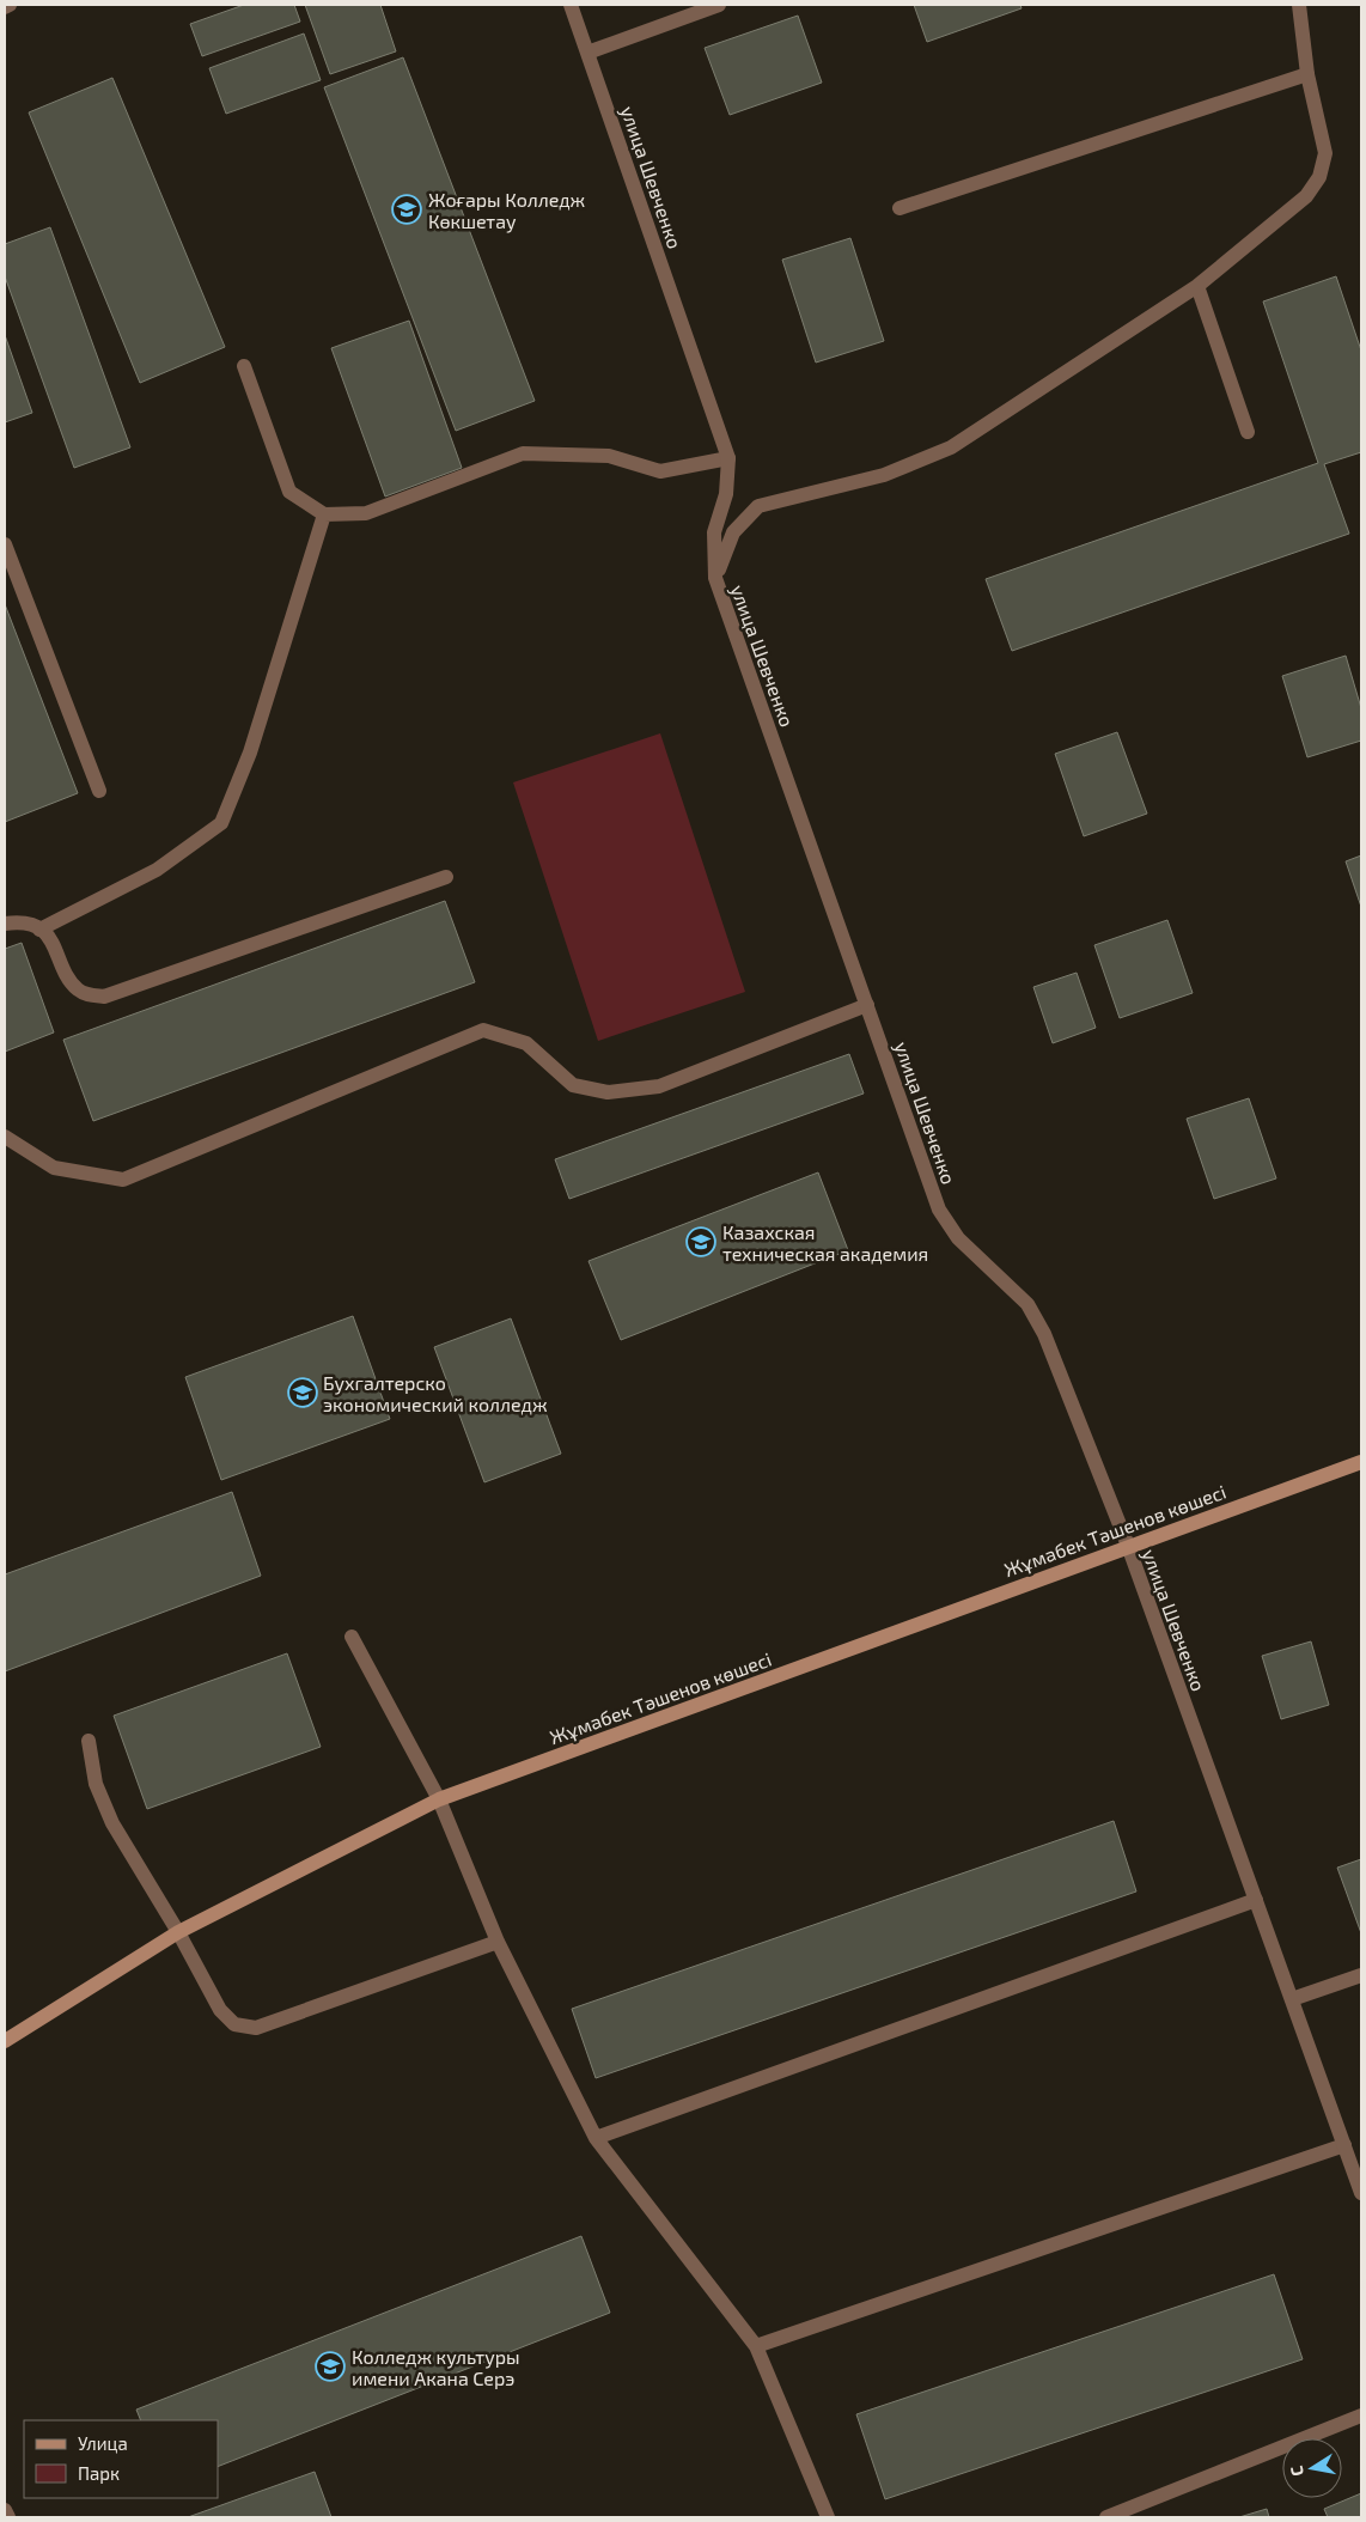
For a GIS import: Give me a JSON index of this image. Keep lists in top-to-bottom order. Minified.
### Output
{"streets":{"main road":["Жұмабек Тәшенов көшесі"],"street":["улица Шевченко"]},"crossings":[["улица Шевченко","Жұмабек Тәшенов көшесі"]],"places":{"school or university":["Жоғары Колледж Көкшетау","Казахская техническая академия","Бухгалтерско экономический колледж","Колледж культуры имени Акана Серэ"]},"legend":["Улица","Парк"],"north":"left"}
